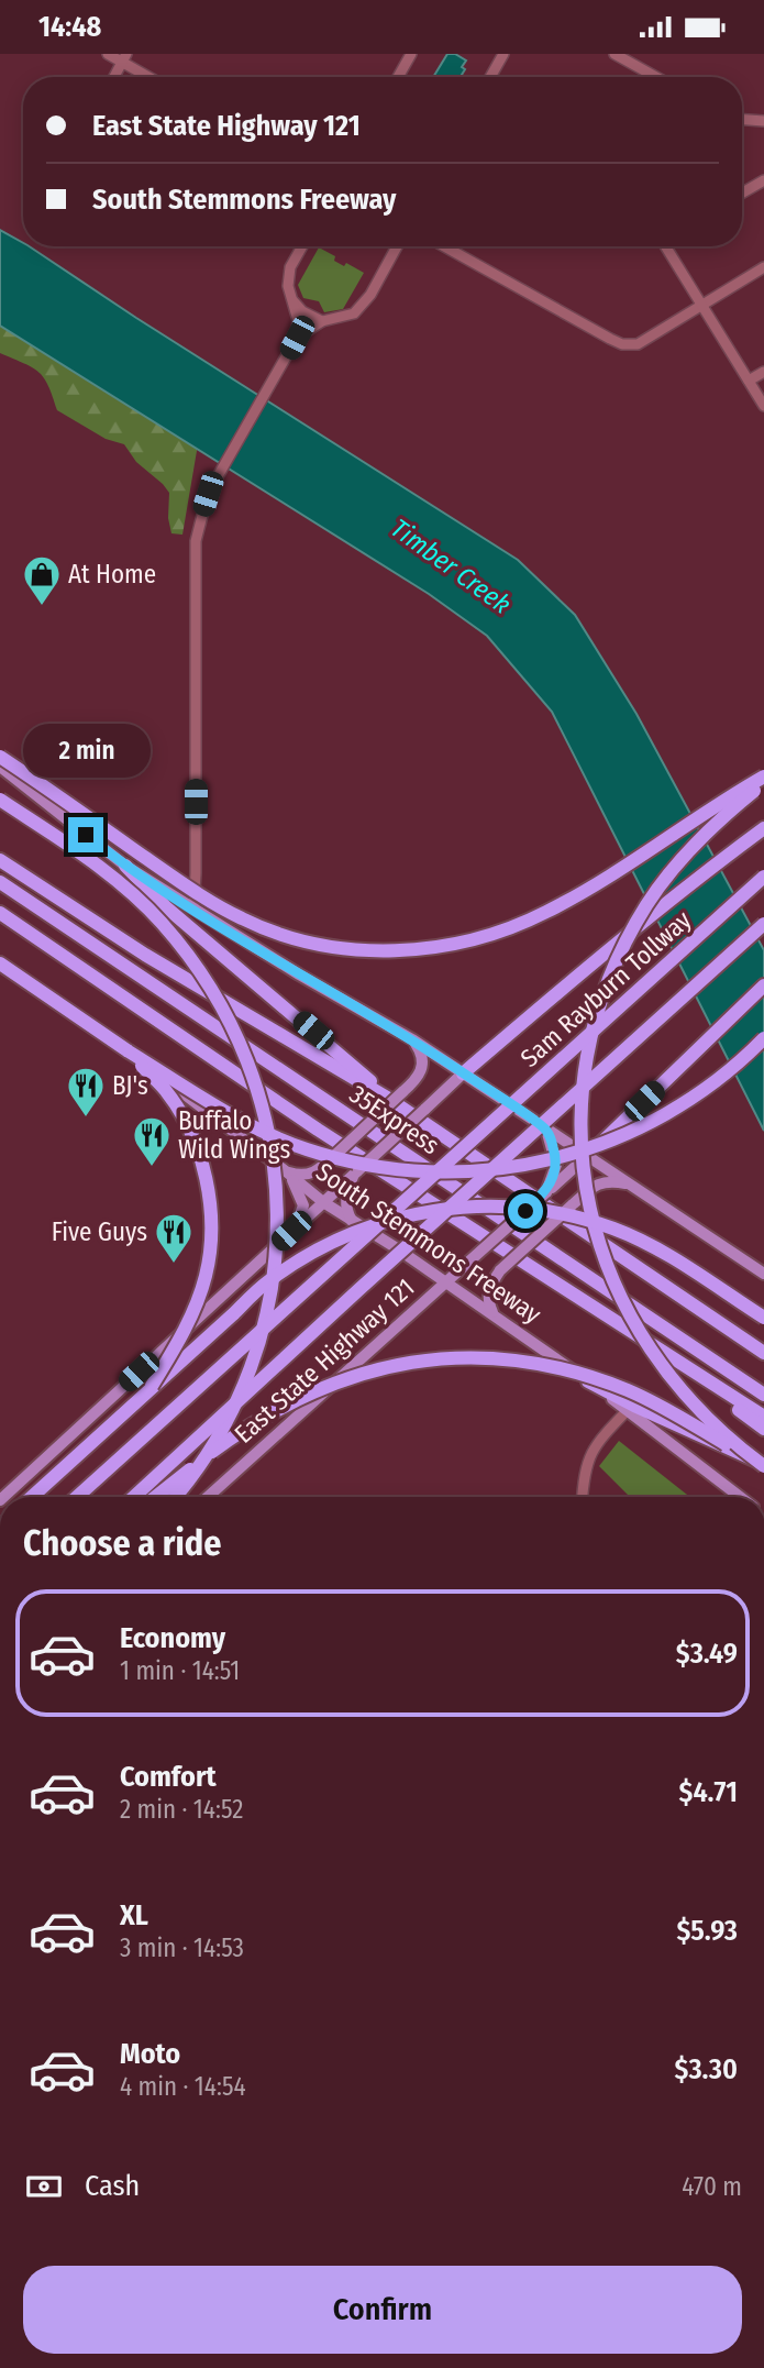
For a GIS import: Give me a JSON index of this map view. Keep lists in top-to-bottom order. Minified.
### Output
{"streets":{"highway":["Sam Rayburn Tollway","35Express","South Stemmons Freeway"],"main road":["East State Highway 121"]},"crossings":[["South Stemmons Freeway","East State Highway 121"]],"water":["Timber Creek"],"places":{"shop":["At Home"],"restaurant":["BJ's","Buffalo Wild Wings","Five Guys"]},"page":{"status":"14:48","banner":["East State Highway 121","South Stemmons Freeway"],"bubble":"2 min","heading":"Choose a ride","list":[{"name":"Economy","note":"1 min · 14:51","value":"$3.49"},{"name":"Comfort","note":"2 min · 14:52","value":"$4.71"},{"name":"XL","note":"3 min · 14:53","value":"$5.93"},{"name":"Moto","note":"4 min · 14:54","value":"$3.30"}],"pay":["Cash","470 m"],"buttons":"Confirm"}}
